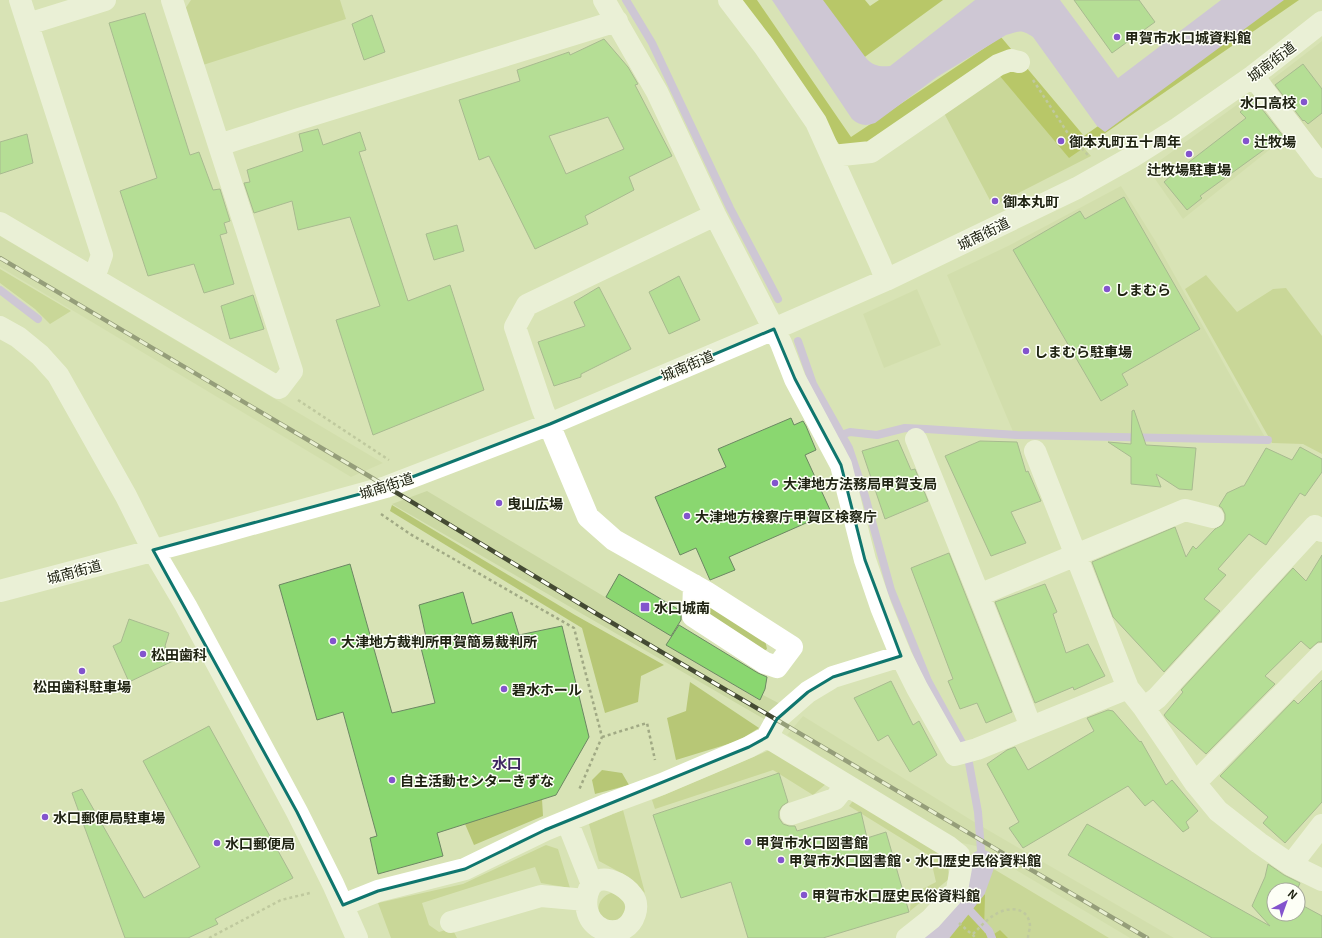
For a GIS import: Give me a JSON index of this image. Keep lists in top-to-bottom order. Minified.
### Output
{"streets":{"street":["城南街道"]},"districts":["水口"],"places":{"other":["甲賀市水口城資料館","水口高校","御本丸町五十周年","辻牧場","辻牧場駐車場","御本丸町","しまむら","しまむら駐車場","大津地方法務局甲賀支局","曳山広場","大津地方検察庁甲賀区検察庁","大津地方裁判所甲賀簡易裁判所","松田歯科","松田歯科駐車場","碧水ホール","自主活動センターきずな","水口郵便局駐車場","甲賀市水口図書館","水口郵便局","甲賀市水口図書館・水口歴史民俗資料館","甲賀市水口歴史民俗資料館"],"transit":["水口城南"]},"north":"top right"}
